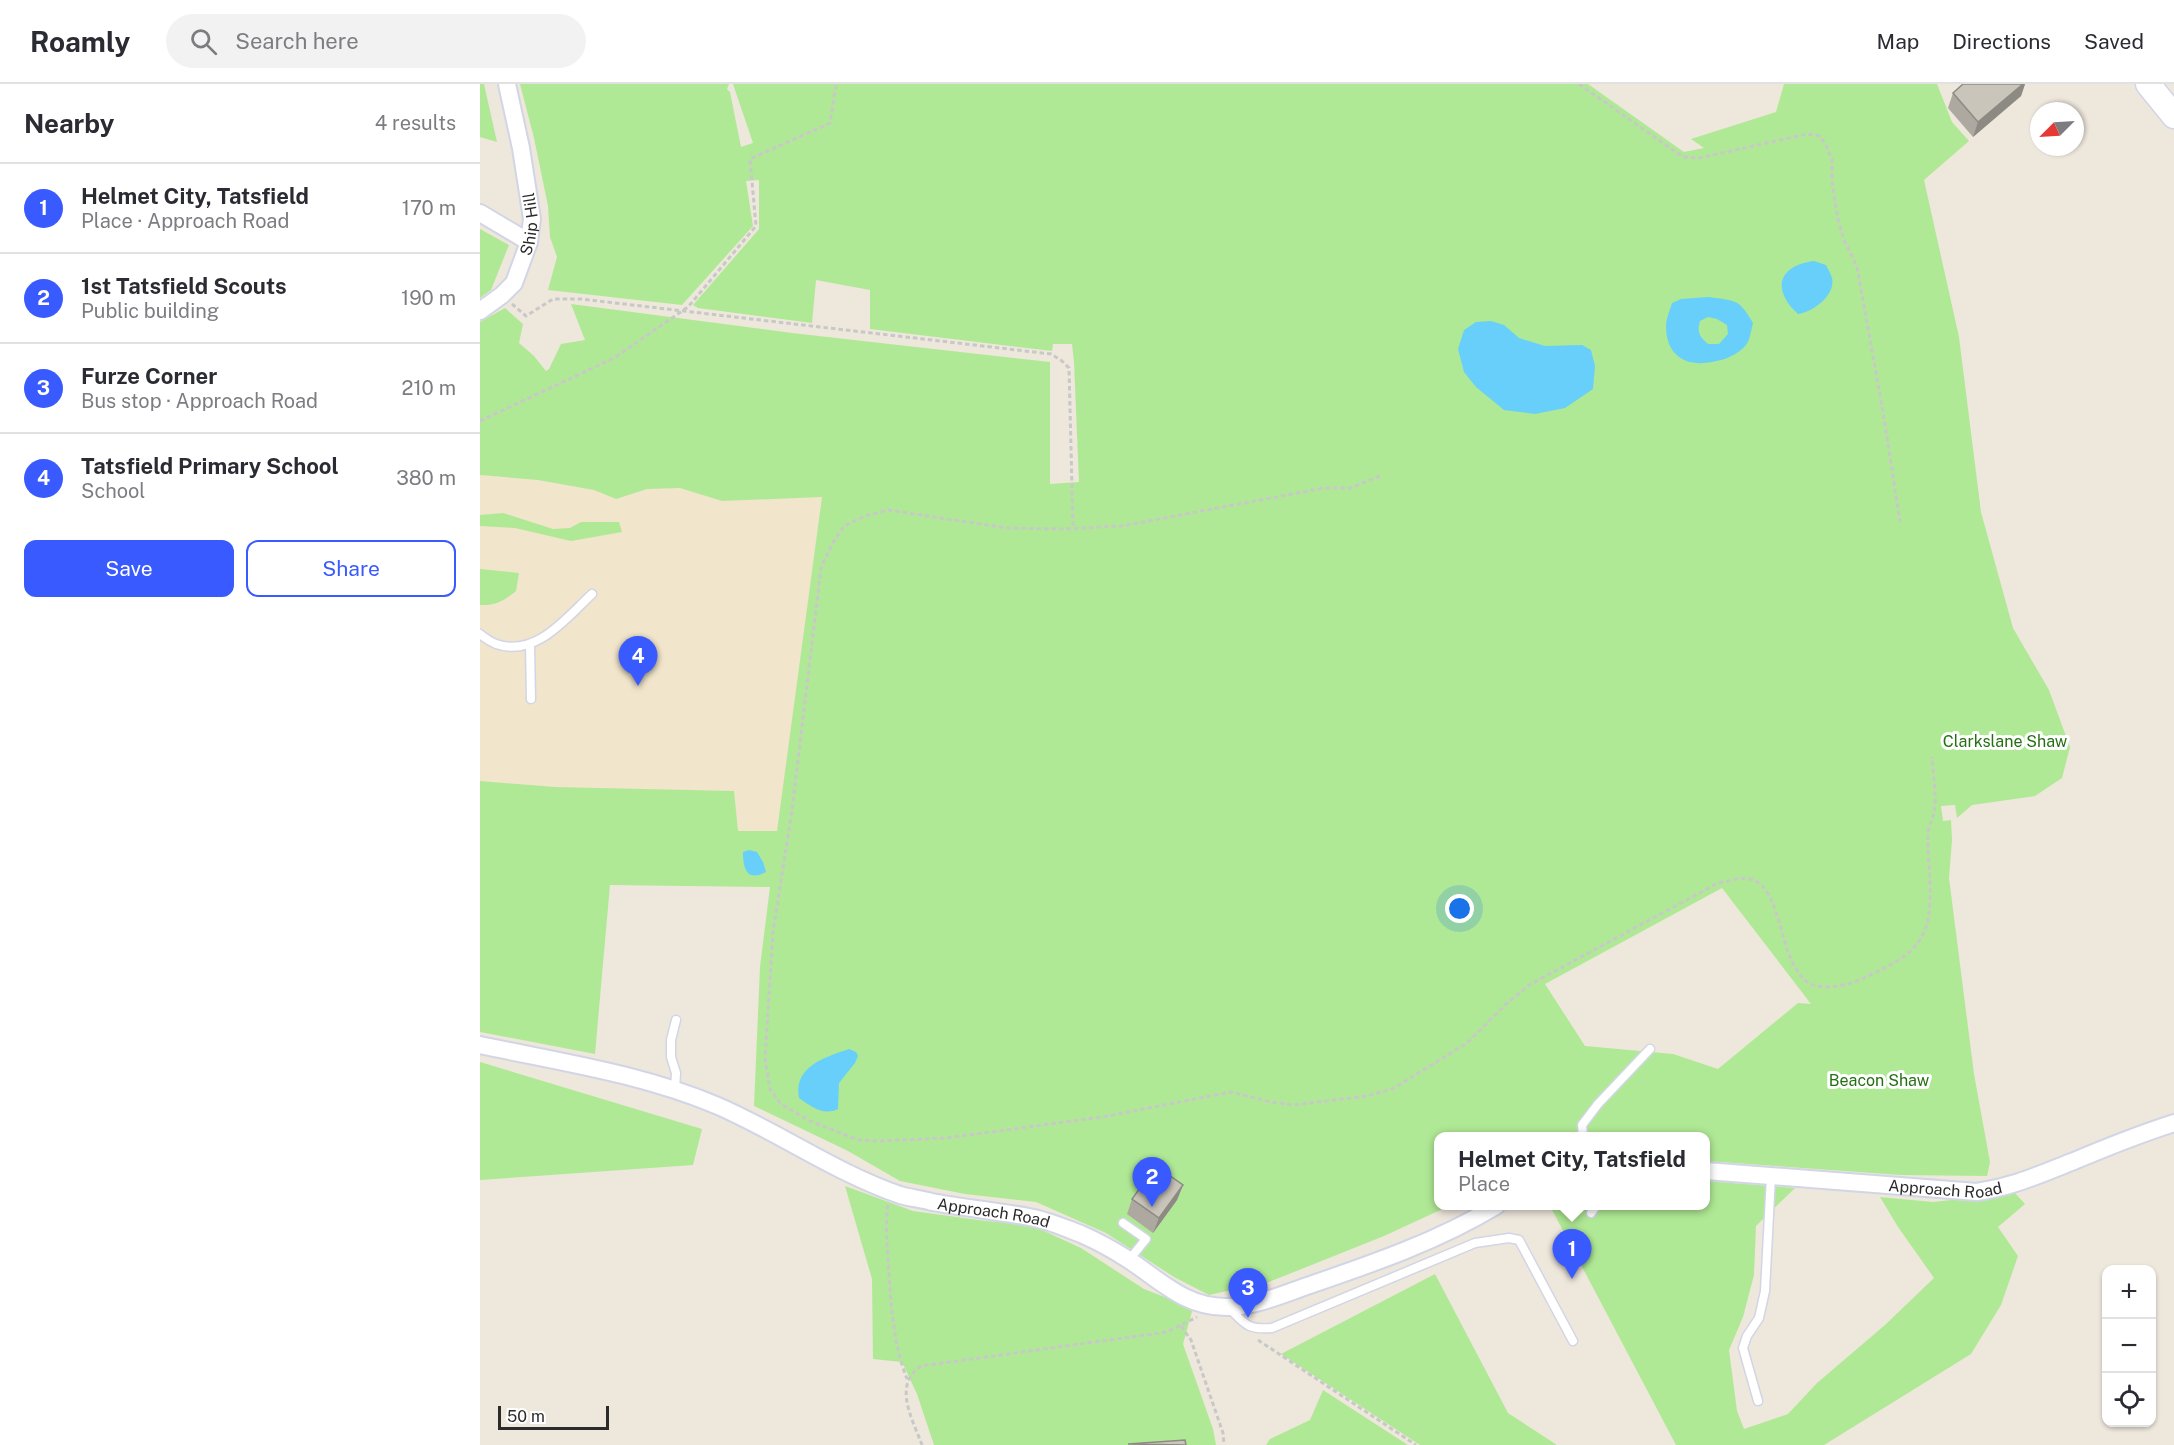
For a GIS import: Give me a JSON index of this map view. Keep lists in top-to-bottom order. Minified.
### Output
{"streets":{"street":["Ship Hill","Approach Road"]},"parks":["Clarkslane Shaw","Beacon Shaw"],"scale_bar":"50 m","north":"bottom left","page":{"header":"Roamly","search":"Search here","nav":["Map","Directions","Saved"],"heading":["Nearby","4 results"],"list":[{"mark":"1","name":"Helmet City, Tatsfield","note":"Place · Approach Road","value":"170 m"},{"mark":"2","name":"1st Tatsfield Scouts","note":"Public building","value":"190 m"},{"mark":"3","name":"Furze Corner","note":"Bus stop · Approach Road","value":"210 m"},{"mark":"4","name":"Tatsfield Primary School","note":"School","value":"380 m"}],"buttons":["Save","Share"],"pins":["4","2","1","3"],"popup":["Helmet City, Tatsfield","Place"],"map_buttons":["+","−"],"scale":"50 m"}}
